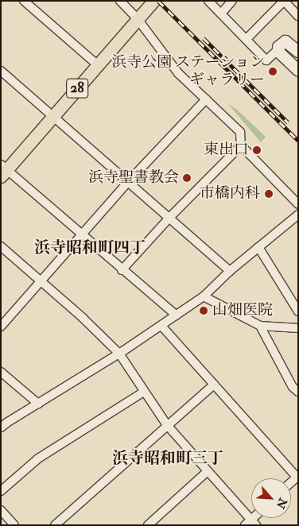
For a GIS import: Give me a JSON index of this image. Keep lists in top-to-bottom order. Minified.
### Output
{"streets":{"main road":["28"]},"districts":["浜寺昭和町四丁","浜寺昭和町三丁"],"places":["浜寺公園 ステーション ギャラリー","東出口","浜寺聖書教会","市橋内科","山畑医院"],"north":"bottom right"}
